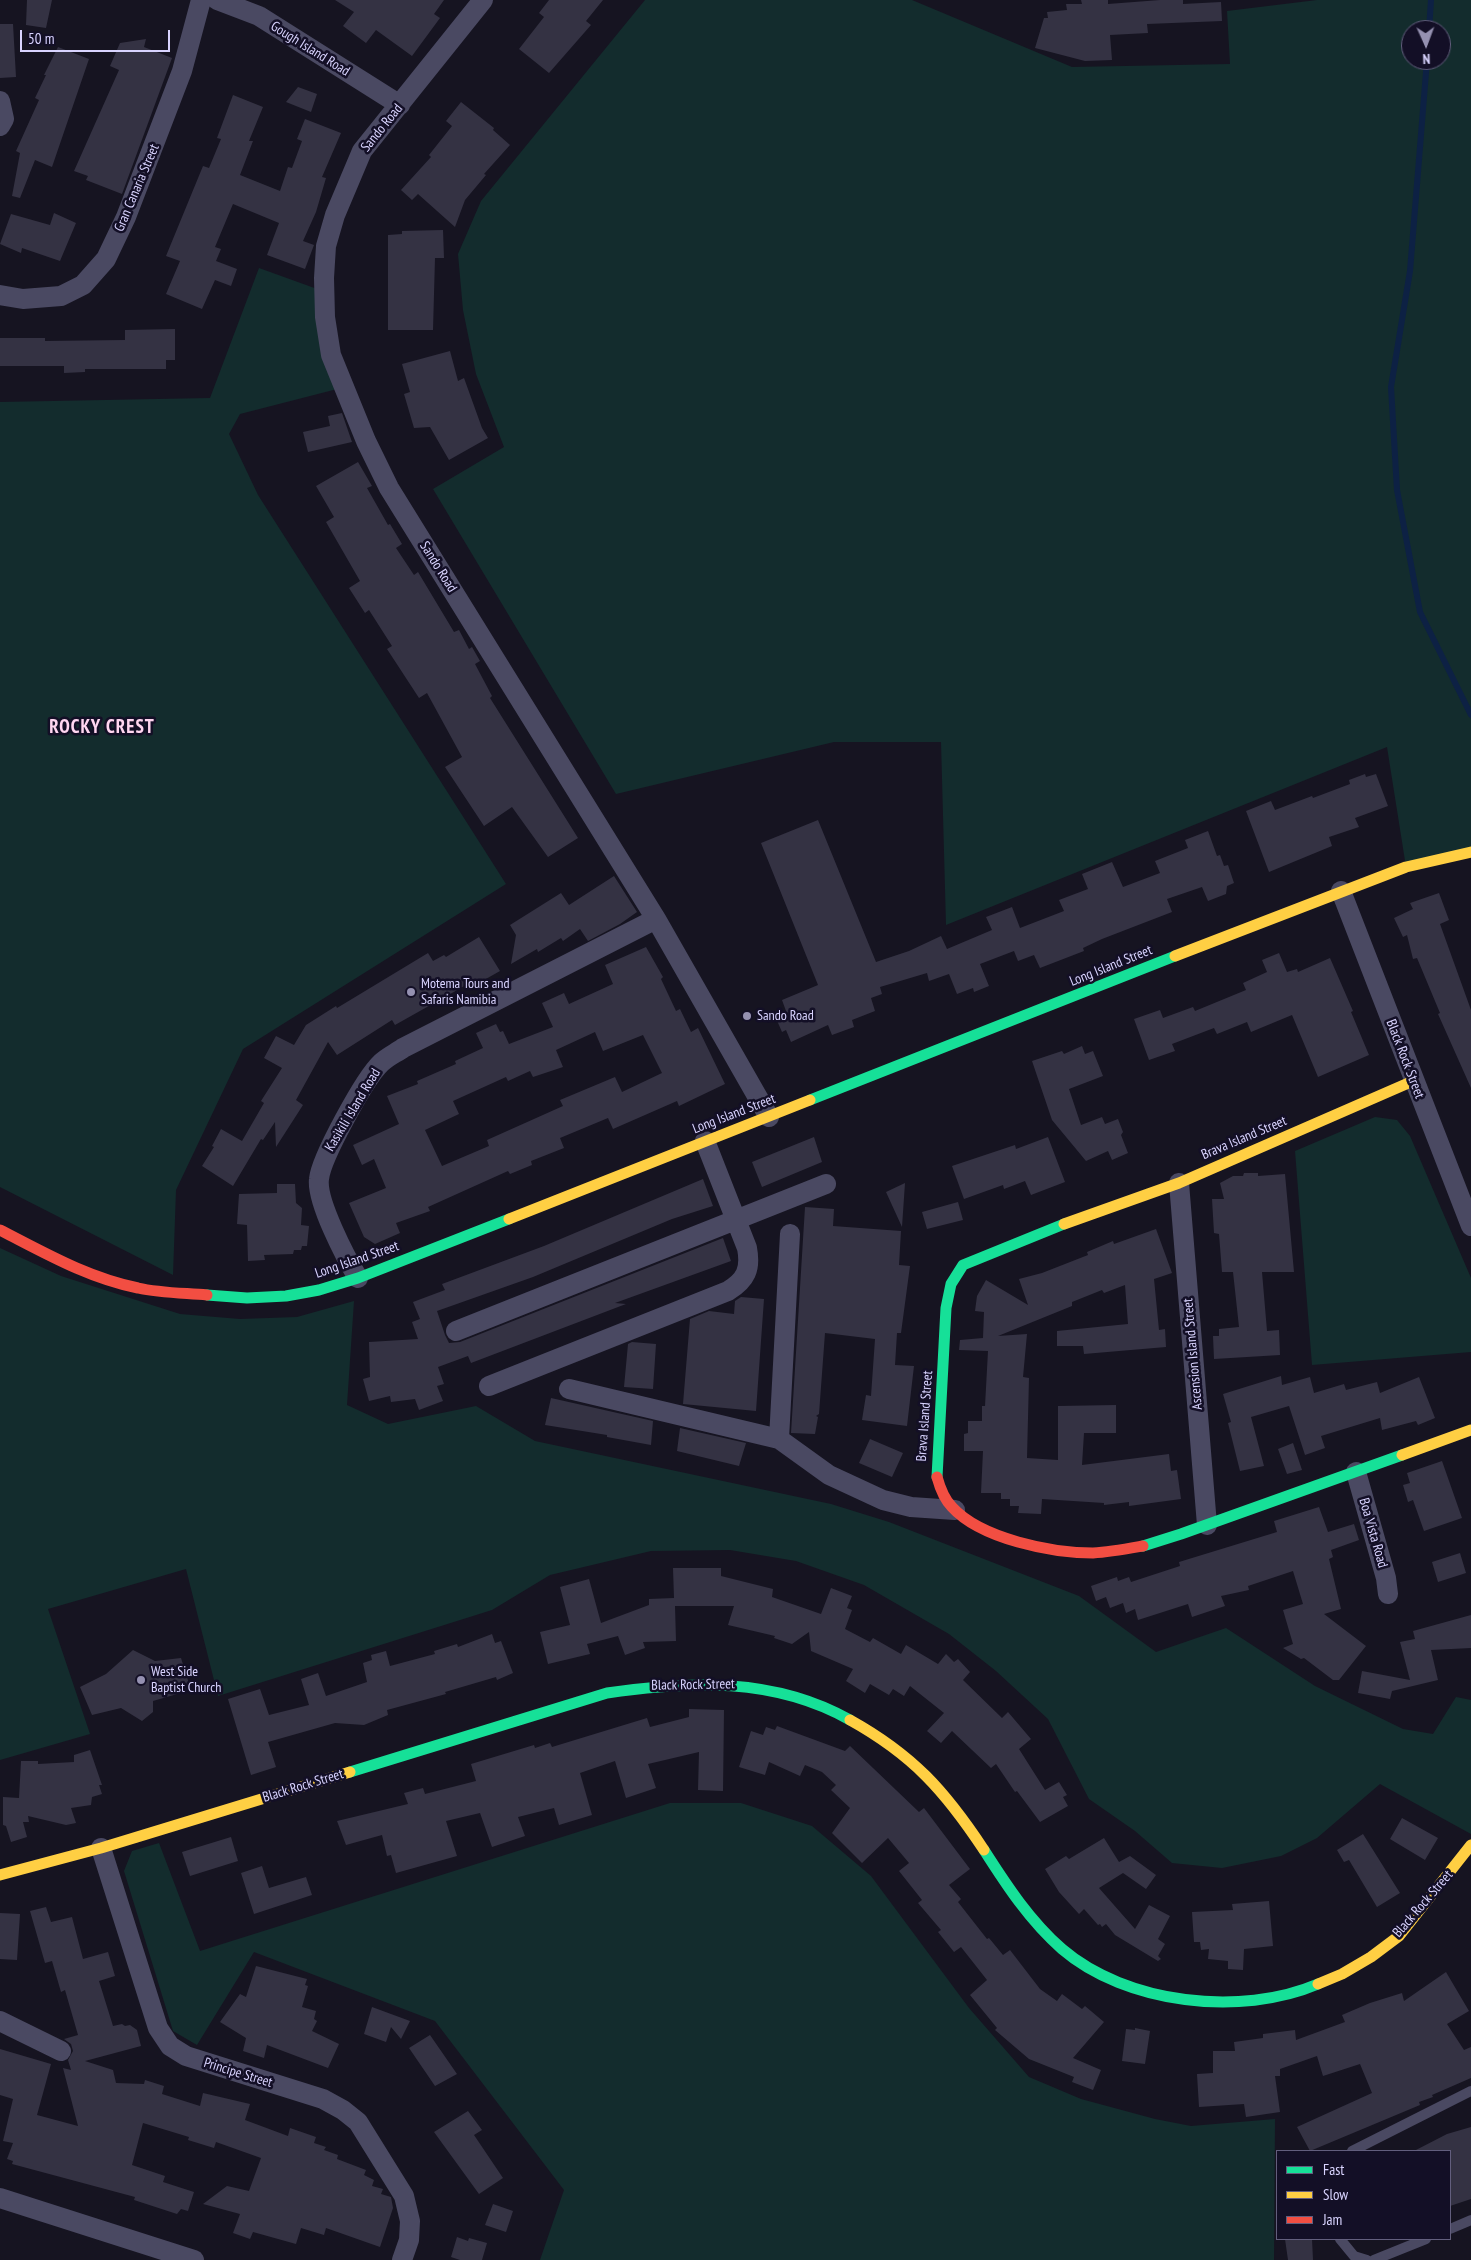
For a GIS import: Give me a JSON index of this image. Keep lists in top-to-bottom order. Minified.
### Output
{"streets":{"street":["Gough Island Road","Sando Road","Gran Canaria Street","Long Island Street","Black Rock Street","Kasikili Island Road","Brava Island Street","Ascension Island Street","Boa Vista Road","Principe Street"]},"crossings":[["Gough Island Road","Sando Road"],["Sando Road","Long Island Street"],["Sando Road","Kasikili Island Road"],["Long Island Street","Black Rock Street"],["Long Island Street","Kasikili Island Road"],["Black Rock Street","Brava Island Street"],["Black Rock Street","Principe Street"],["Brava Island Street","Ascension Island Street"],["Brava Island Street","Boa Vista Road"]],"districts":["ROCKY CREST"],"places":["Motema Tours and Safaris Namibia","Sando Road","West Side Baptist Church"],"legend":["Fast","Slow","Jam"],"scale_bar":"50 m","north":"bottom"}
